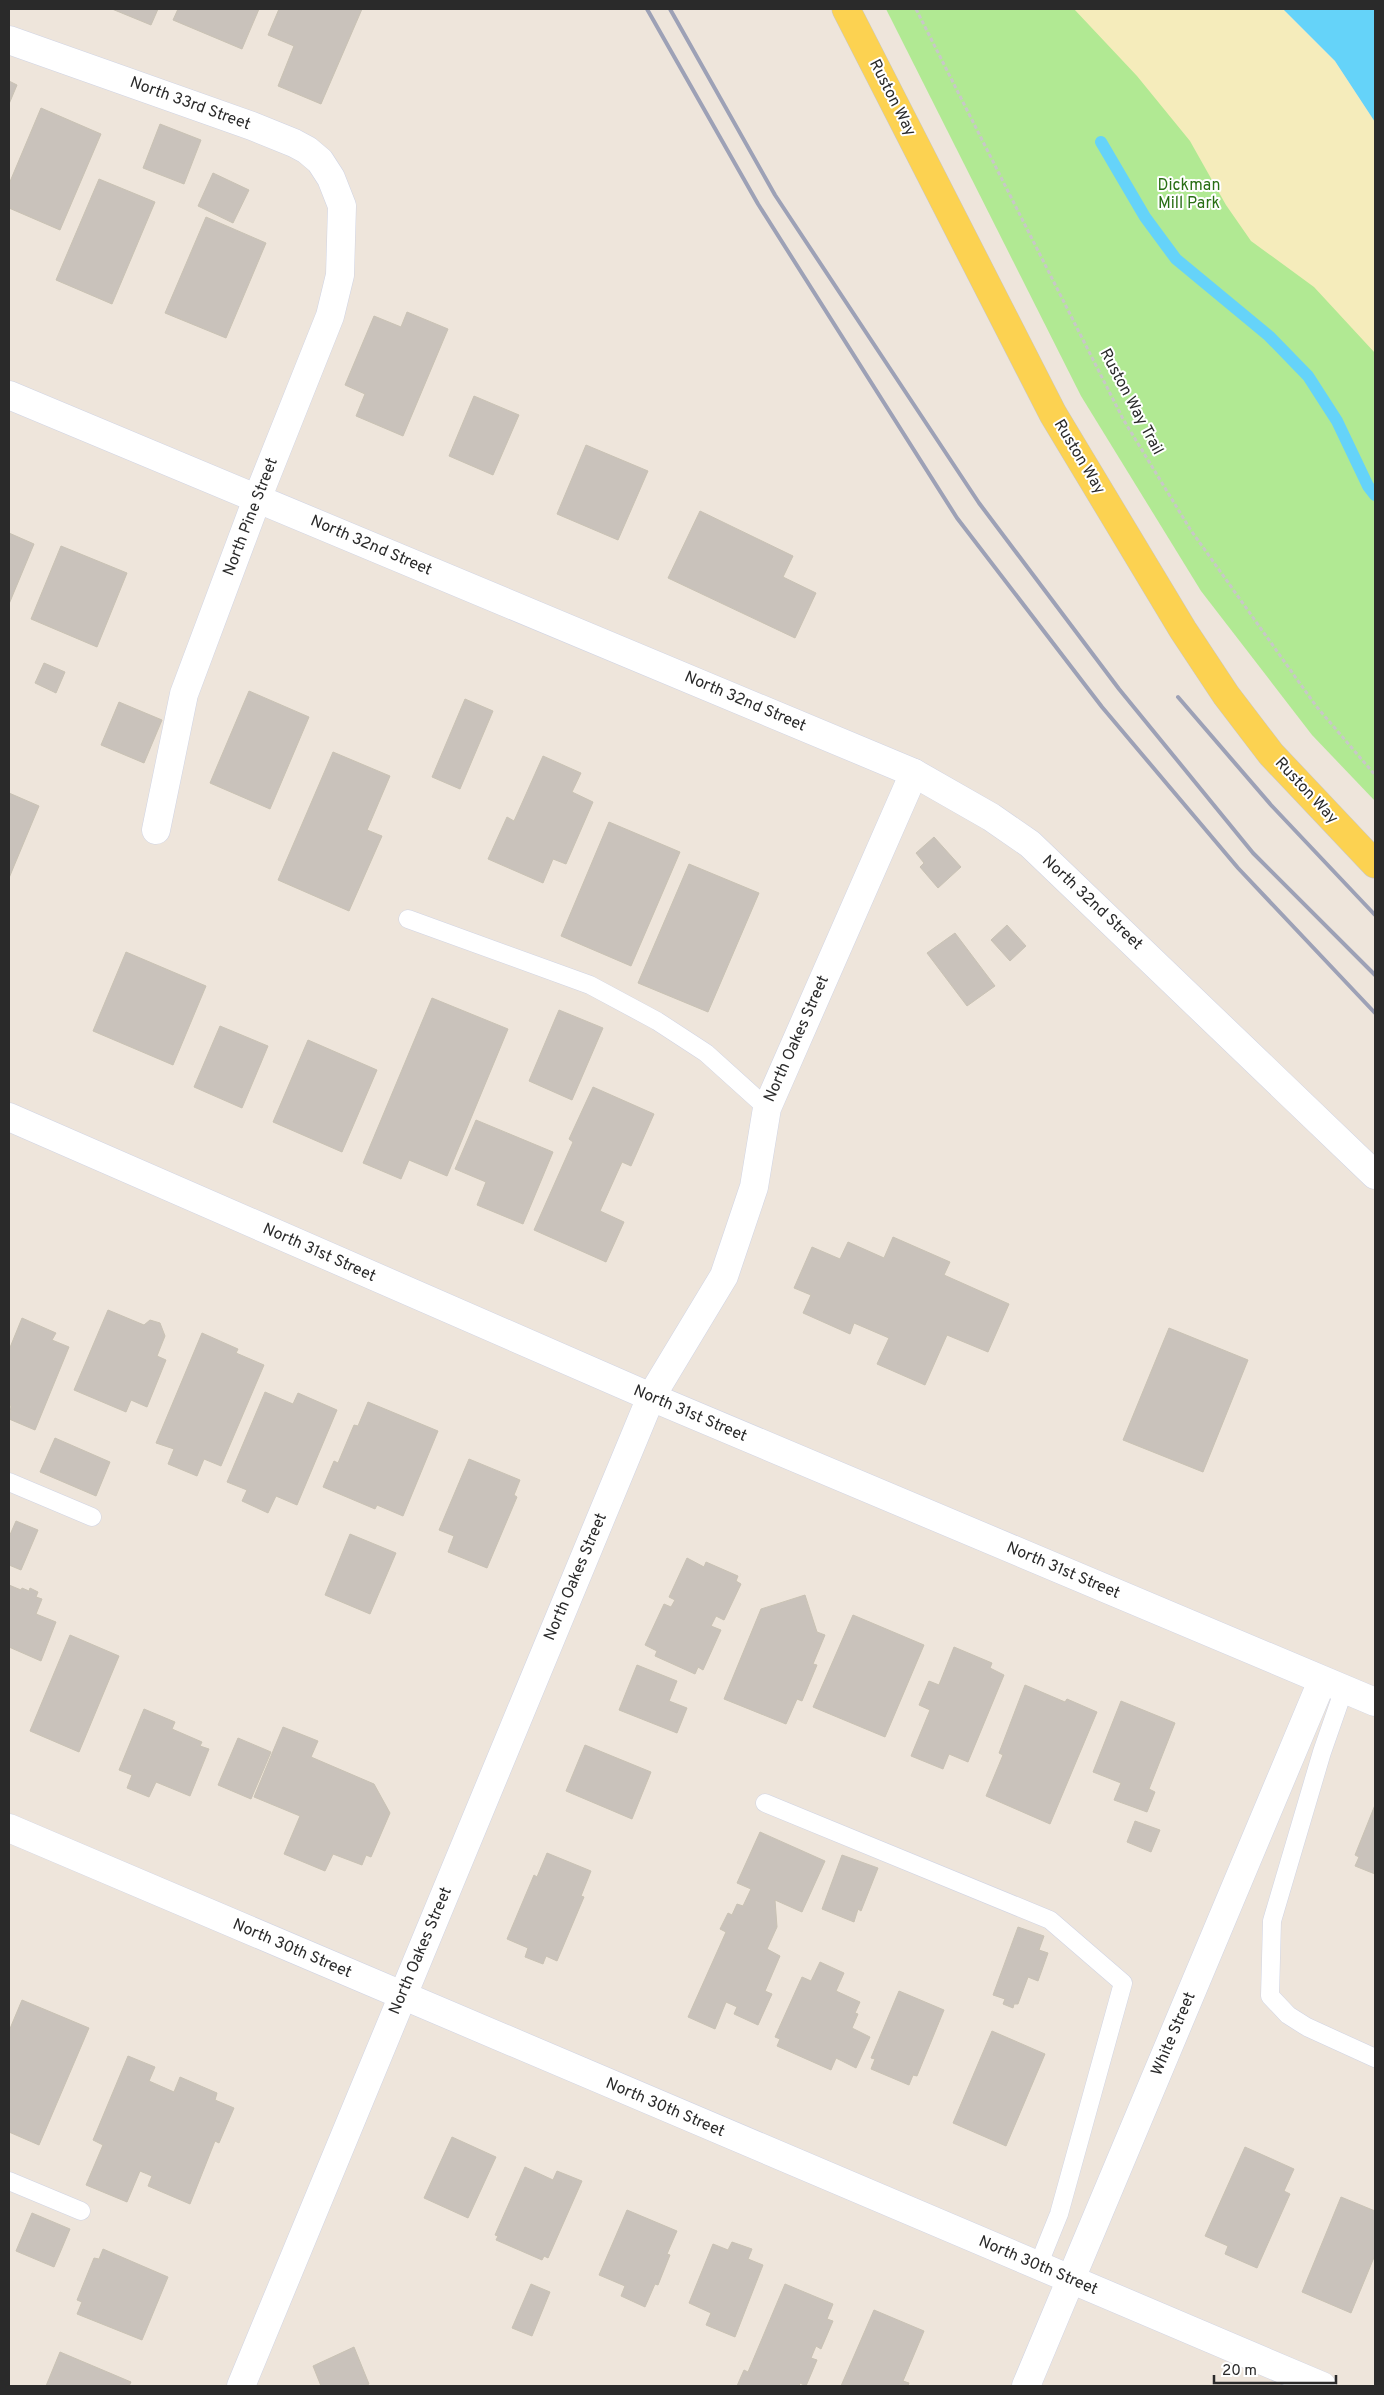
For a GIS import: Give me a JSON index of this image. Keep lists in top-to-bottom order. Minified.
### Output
{"streets":{"main road":["Ruston Way"],"street":["North 33rd Street","North Pine Street","North 32nd Street","North Oakes Street","North 31st Street","North 30th Street","White Street"],"path":["Ruston Way Trail"]},"crossings":[["North 33rd Street","North Pine Street"],["North Pine Street","North 32nd Street"],["North 32nd Street","North Oakes Street"],["North Oakes Street","North 31st Street"],["North Oakes Street","North 30th Street"],["North 31st Street","White Street"],["North 30th Street","White Street"]],"parks":["Dickman Mill Park"],"scale_bar":"20 m"}
